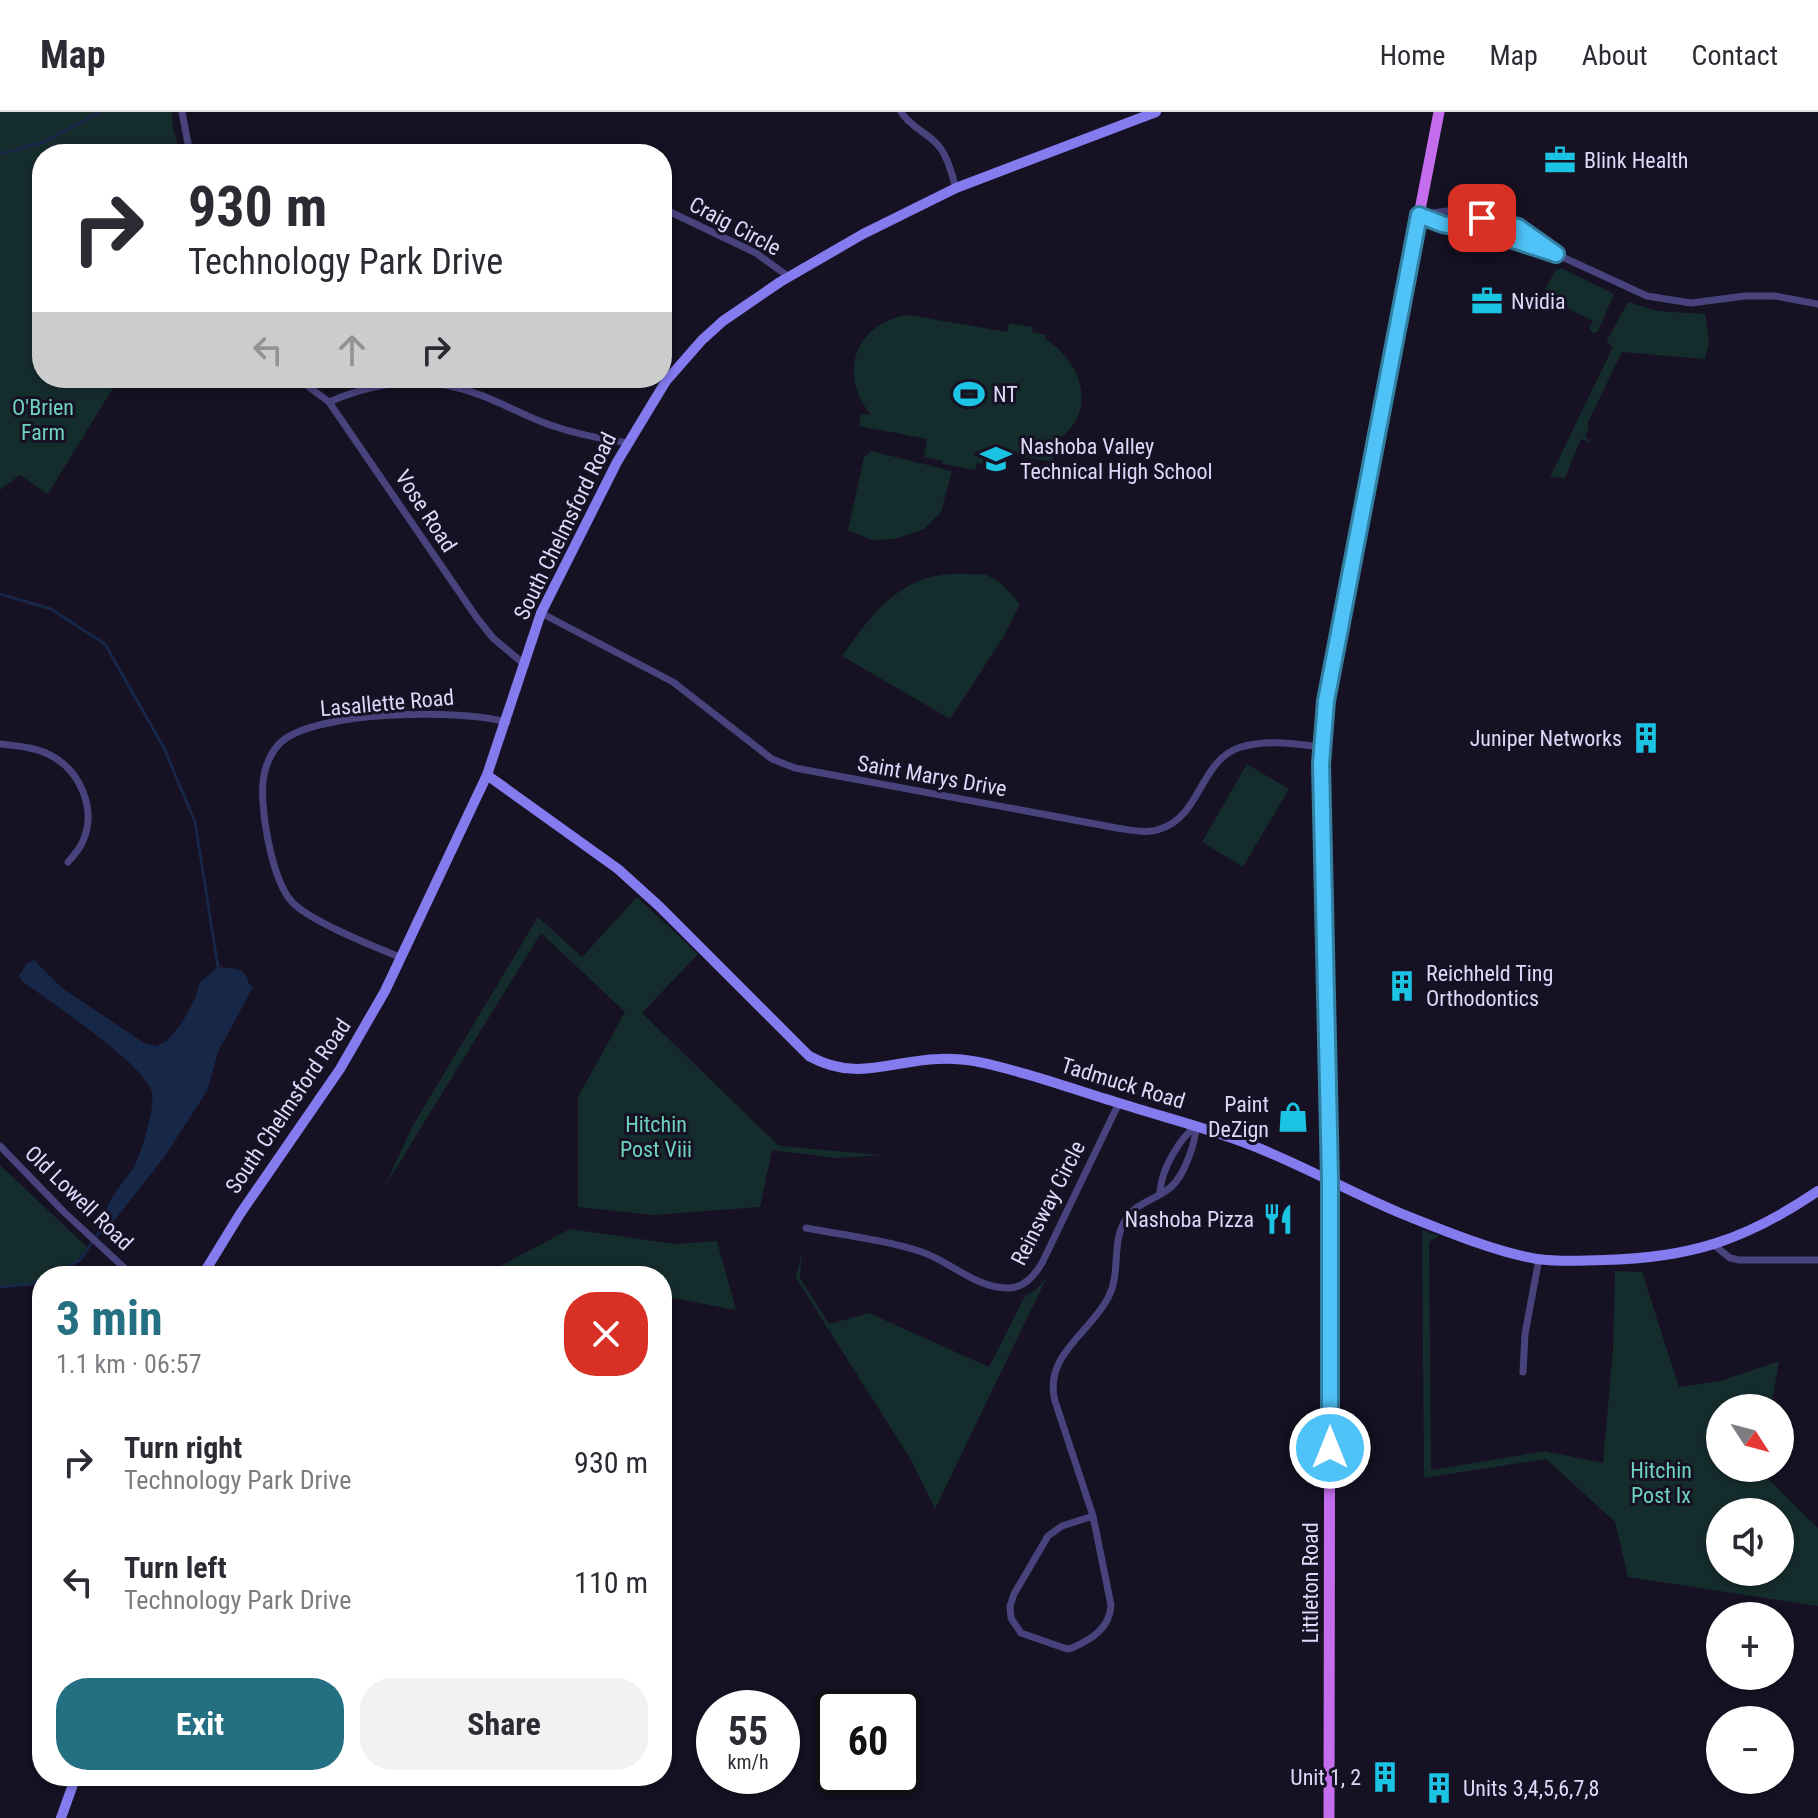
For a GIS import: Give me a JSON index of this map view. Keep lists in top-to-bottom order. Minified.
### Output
{"streets":{"main road":["South Chelmsford Road","Tadmuck Road","Littleton Road"],"street":["Craig Circle","Vose Road","Lasallette Road","Saint Marys Drive","Old Lowell Road","Reinsway Circle"]},"crossings":[["Craig Circle","South Chelmsford Road"],["Vose Road","South Chelmsford Road"],["South Chelmsford Road","Lasallette Road"],["South Chelmsford Road","Saint Marys Drive"],["South Chelmsford Road","Tadmuck Road"],["Saint Marys Drive","Littleton Road"],["Tadmuck Road","Reinsway Circle"],["Tadmuck Road","Littleton Road"]],"parks":["O'Brien Farm","Hitchin Post Viii","Hitchin Post Ix"],"places":{"office":["Blink Health","Nvidia"],"sports":["NT"],"school or university":["Nashoba Valley Technical High School"],"building":["Juniper Networks","Reichheld Ting Orthodontics","Unit 1, 2","Units 3,4,5,6,7,8"],"shop":["Paint DeZign"],"restaurant":["Nashoba Pizza"]},"north":"bottom right","page":{"header":"Map","nav":["Home","Map","About","Contact"],"turn":["930 m","Technology Park Drive"],"heading":["3 min","1.1 km · 06:57"],"map_buttons":["+","−"],"list":[{"name":"Turn right","note":"Technology Park Drive","value":"930 m"},{"name":"Turn left","note":"Technology Park Drive","value":"110 m"}],"buttons":["Exit","Share"],"speed":"55 km/h","limit":"60"}}
